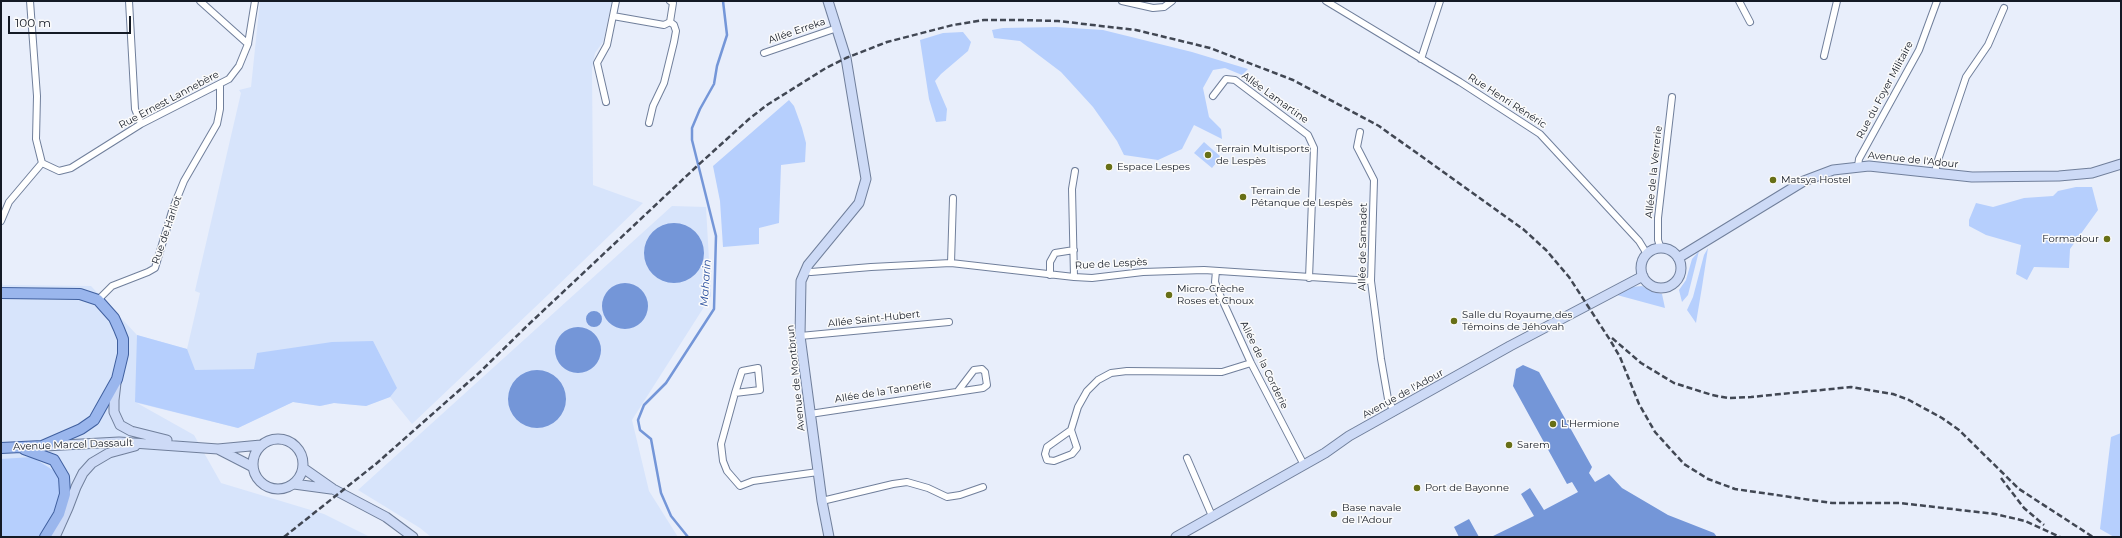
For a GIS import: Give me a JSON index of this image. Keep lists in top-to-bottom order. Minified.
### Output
{"streets":{"main road":["Avenue de l'Adour","Avenue de Montbrun","Avenue Marcel Dassault"],"street":["Allée Erreka","Rue du Foyer Militaire","Allée Lamartine","Rue Ernest Lannebère","Rue Henri Rénéric","Allée de la Verrerie","Rue de Harliot","Allée de Samadet","Rue de Lespès","Allée Saint-Hubert","Allée de la Corderie","Allée de la Tannerie"]},"crossings":[["Allée Erreka","Avenue de Montbrun"],["Rue du Foyer Militaire","Avenue de l'Adour"],["Allée Lamartine","Rue de Lespès"],["Rue Ernest Lannebère","Rue de Harliot"],["Rue Henri Rénéric","Avenue de l'Adour"],["Rue Henri Rénéric","Allée de la Verrerie"],["Avenue de l'Adour","Allée de la Verrerie"],["Avenue de l'Adour","Allée de Samadet"],["Avenue de l'Adour","Allée de la Corderie"],["Allée de Samadet","Rue de Lespès"],["Rue de Lespès","Allée de la Corderie"],["Rue de Lespès","Avenue de Montbrun"],["Allée Saint-Hubert","Avenue de Montbrun"],["Avenue de Montbrun","Allée de la Tannerie"]],"water":["Maharin"],"places":["Terrain Multisports de Lespès","Espace Lespes","Matsya Hostel","Terrain de Pétanque de Lespès","Formadour","Micro-Crèche Roses et Choux","Salle du Royaume des Témoins de Jéhovah","L'Hermione","Sarem","Port de Bayonne","Base navale de l'Adour"],"scale_bar":"100 m"}
